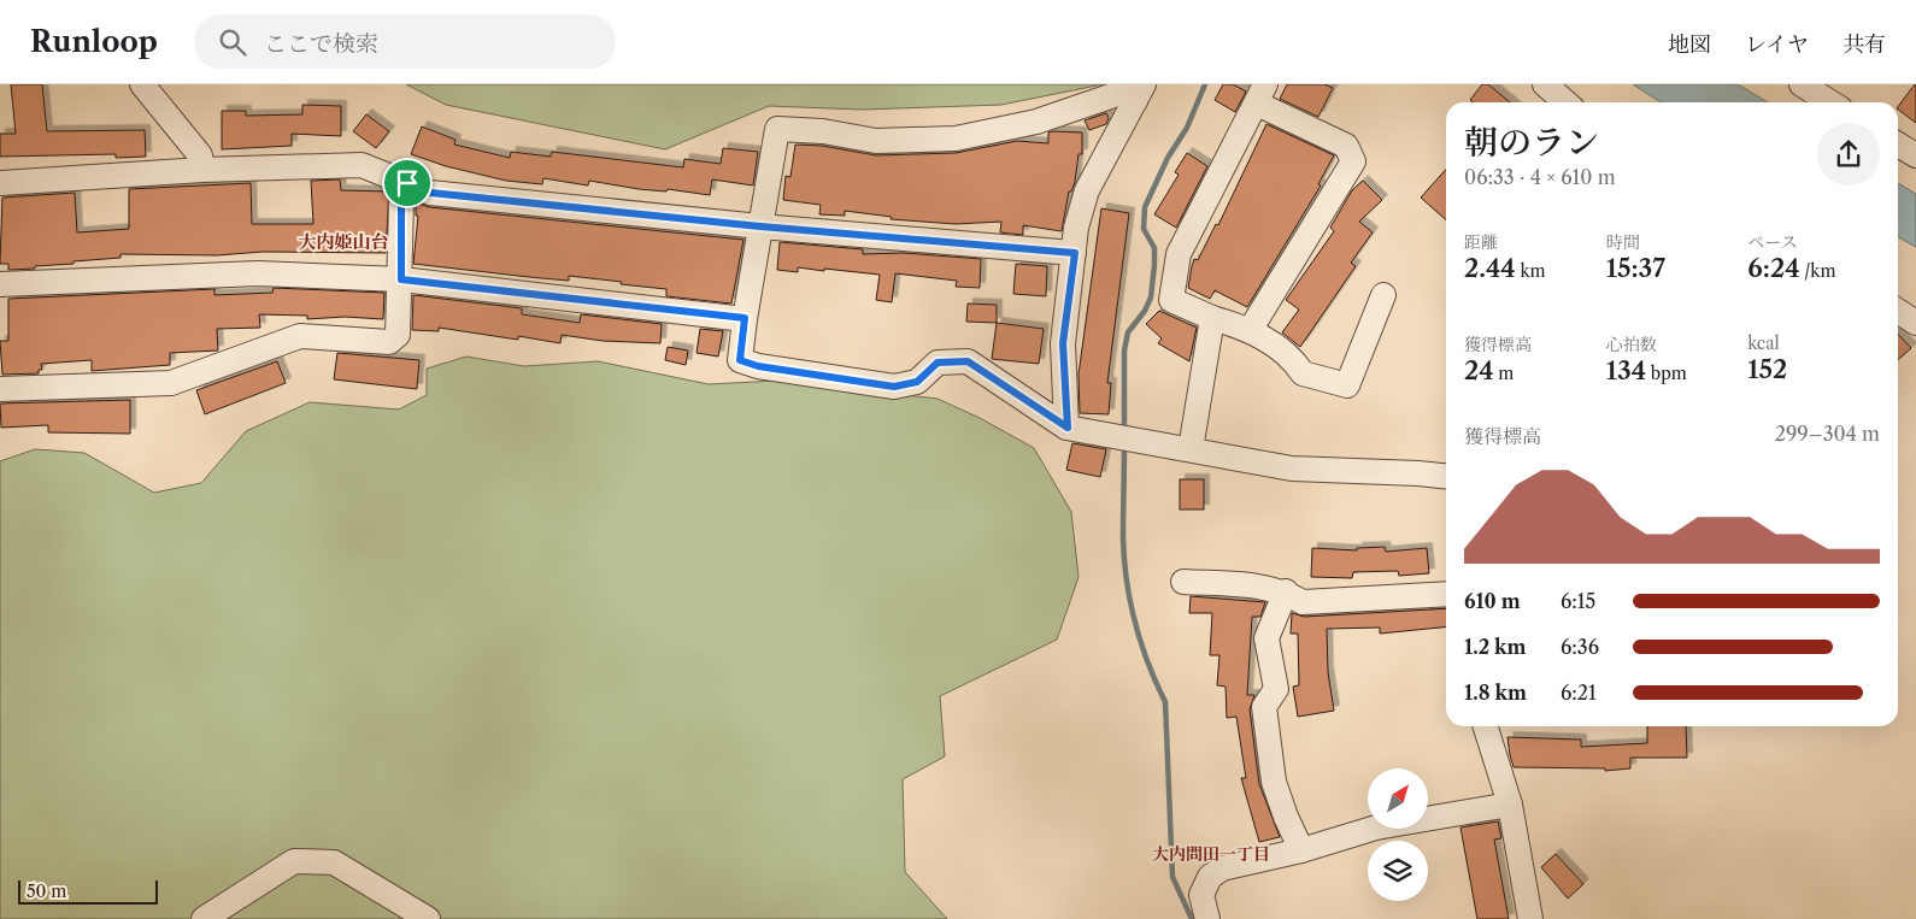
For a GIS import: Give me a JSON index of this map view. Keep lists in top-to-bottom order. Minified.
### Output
{"districts":["大内姫山台","大内問田一丁目"],"scale_bar":"50 m","north":"top right","page":{"header":"Runloop","search":"ここで検索","nav":["地図","レイヤ","共有"],"heading":["朝のラン","06:33 · 4 × 610 m"],"stats":[["距離","2.44 km"],["時間","15:37"],["ペース","6:24 /km"],["獲得標高","24 m"],["心拍数","134 bpm"],["kcal","152"]],"chart":["獲得標高","299–304 m"],"list":[{"name":"610 m","note":"6:15"},{"name":"1.2 km","note":"6:36"},{"name":"1.8 km","note":"6:21"}],"scale":"50 m"}}
